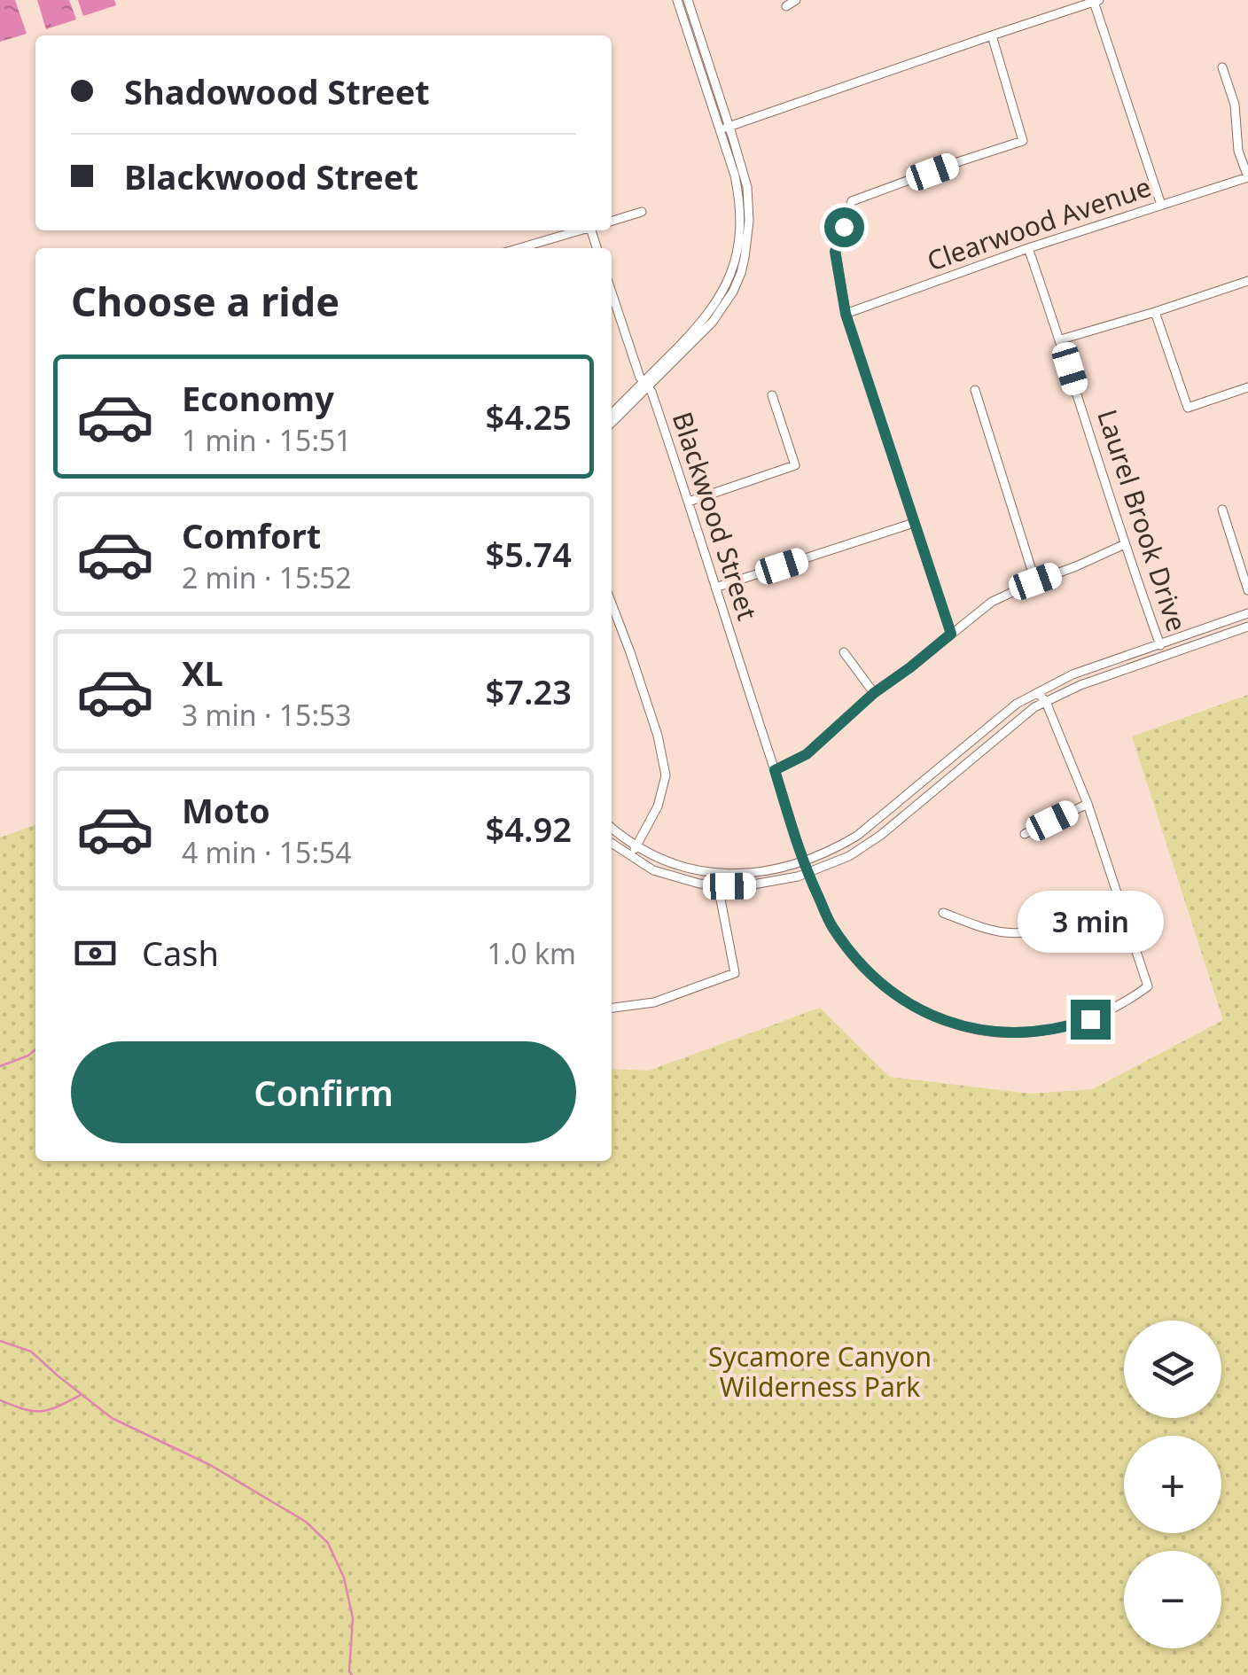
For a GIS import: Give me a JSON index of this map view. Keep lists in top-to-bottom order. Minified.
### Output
{"streets":{"street":["Clearwood Avenue","Blackwood Street","Laurel Brook Drive"]},"crossings":[["Clearwood Avenue","Laurel Brook Drive"]],"parks":["Sycamore Canyon Wilderness Park"],"page":{"banner":["Shadowood Street","Blackwood Street"],"heading":"Choose a ride","list":[{"name":"Economy","note":"1 min · 15:51","value":"$4.25"},{"name":"Comfort","note":"2 min · 15:52","value":"$5.74"},{"name":"XL","note":"3 min · 15:53","value":"$7.23"},{"name":"Moto","note":"4 min · 15:54","value":"$4.92"}],"bubble":"3 min","pay":["Cash","1.0 km"],"buttons":"Confirm","map_buttons":["+","−"]}}
